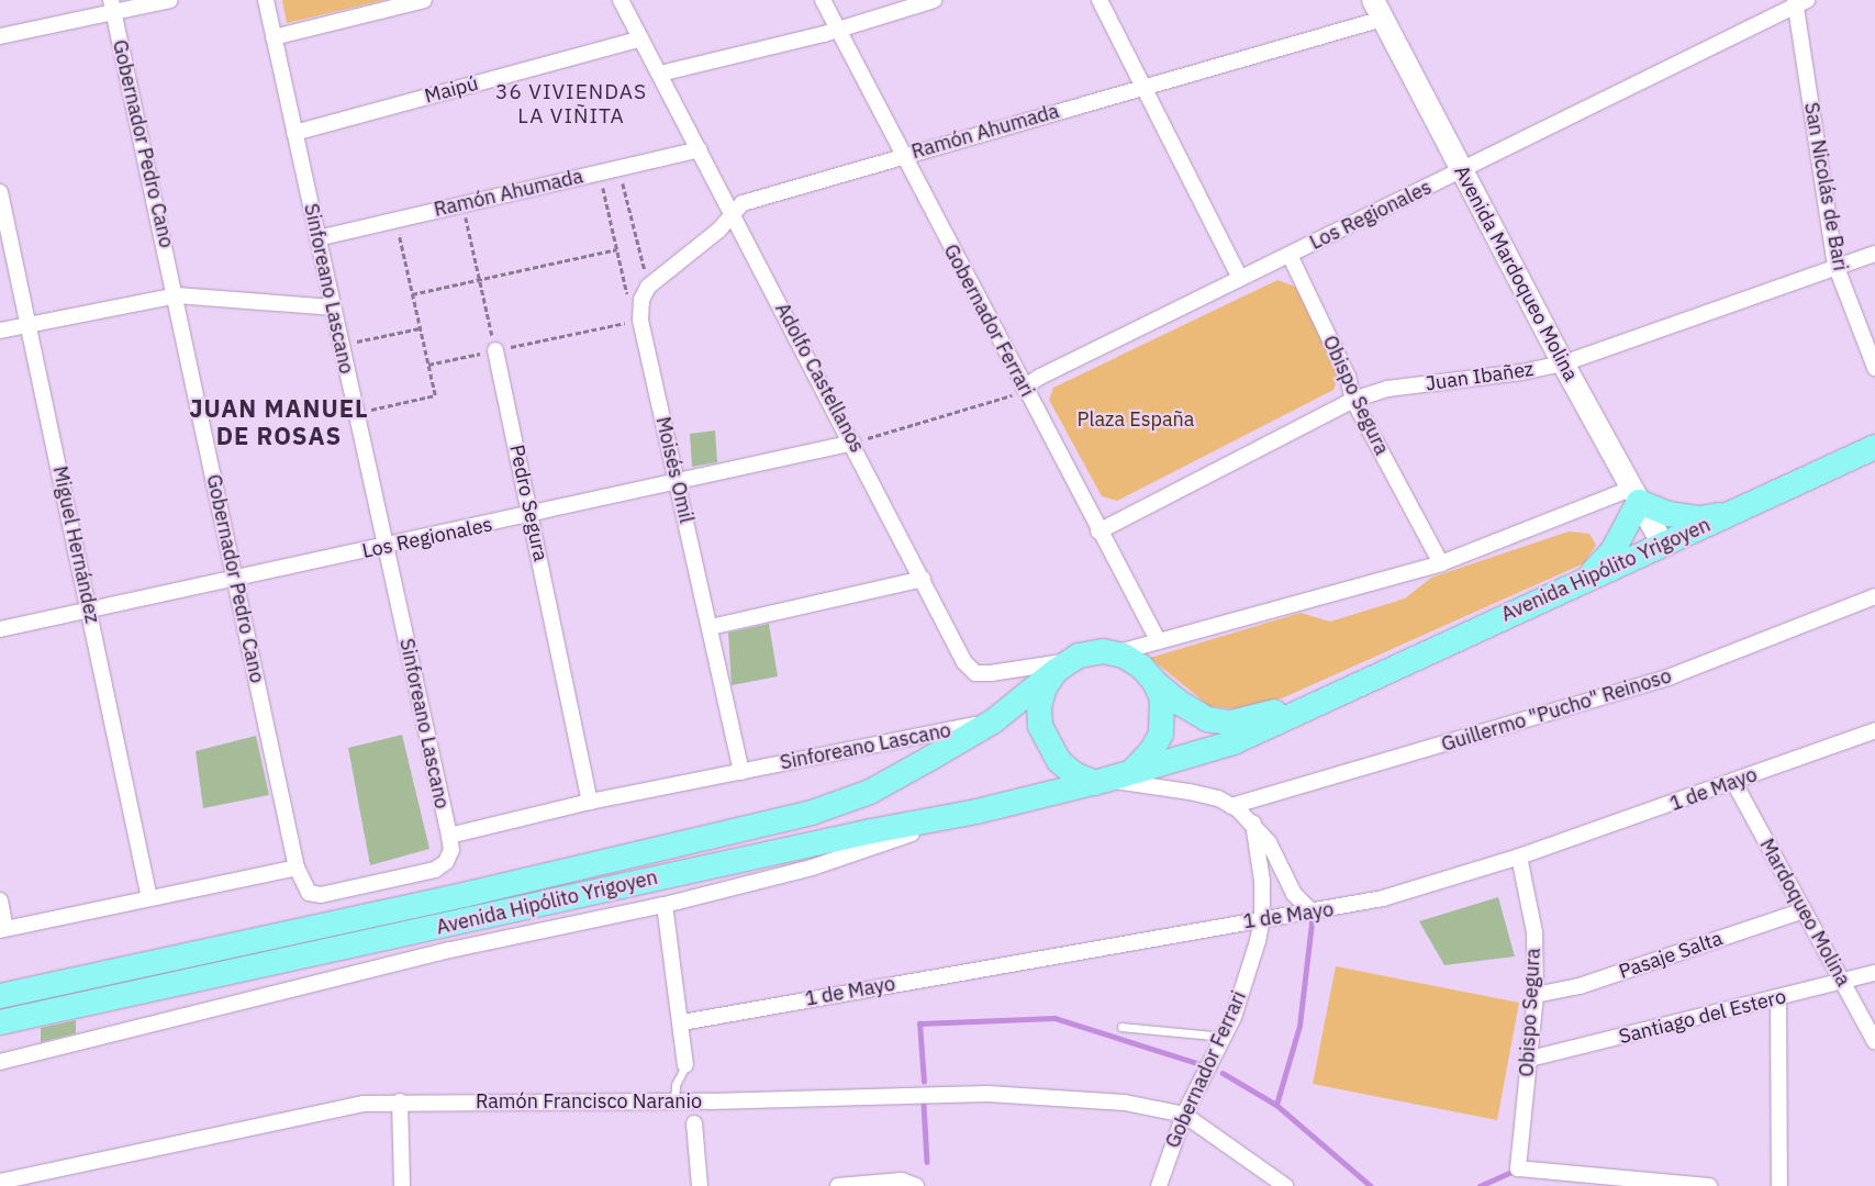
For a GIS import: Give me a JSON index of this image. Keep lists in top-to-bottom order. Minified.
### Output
{"streets":{"main road":["Avenida Hipólito Yrigoyen"],"street":["Maipú","Ramón Ahumada","Gobernador Pedro Cano","San Nicolás de Bari","Los Regionales","Avenida Mardoqueo Molina","Sinforeano Lascano","Gobernador Ferrari","Juan Ibañez","Adolfo Castellanos","Obispo Segura","Moisés Omil","Pedro Segura","Miguel Hernández","Guillermo \"Pucho\" Reinoso","1 de Mayo","Mardoqueo Molina","Pasaje Salta","Santiago del Estero","Ramón Francisco Naranio"]},"crossings":[["Maipú","Sinforeano Lascano"],["Maipú","Adolfo Castellanos"],["Ramón Ahumada","Avenida Mardoqueo Molina"],["Ramón Ahumada","Sinforeano Lascano"],["Ramón Ahumada","Gobernador Ferrari"],["Ramón Ahumada","Adolfo Castellanos"],["Gobernador Pedro Cano","Los Regionales"],["Gobernador Pedro Cano","Sinforeano Lascano"],["San Nicolás de Bari","Los Regionales"],["San Nicolás de Bari","Juan Ibañez"],["Los Regionales","Avenida Mardoqueo Molina"],["Los Regionales","Sinforeano Lascano"],["Los Regionales","Gobernador Ferrari"],["Los Regionales","Adolfo Castellanos"],["Los Regionales","Obispo Segura"],["Los Regionales","Moisés Omil"],["Los Regionales","Pedro Segura"],["Los Regionales","Miguel Hernández"],["Avenida Mardoqueo Molina","Juan Ibañez"],["Avenida Mardoqueo Molina","Avenida Hipólito Yrigoyen"],["Sinforeano Lascano","Moisés Omil"],["Sinforeano Lascano","Pedro Segura"],["Sinforeano Lascano","Avenida Hipólito Yrigoyen"],["Gobernador Ferrari","Juan Ibañez"],["Gobernador Ferrari","1 de Mayo"],["Gobernador Ferrari","Ramón Francisco Naranio"],["Juan Ibañez","Obispo Segura"],["Adolfo Castellanos","Avenida Hipólito Yrigoyen"],["Obispo Segura","1 de Mayo"],["Obispo Segura","Pasaje Salta"],["Obispo Segura","Santiago del Estero"],["1 de Mayo","Mardoqueo Molina"],["Mardoqueo Molina","Pasaje Salta"],["Mardoqueo Molina","Santiago del Estero"]],"districts":["36 VIVIENDAS LA VIÑITA","JUAN MANUEL DE ROSAS"],"parks":["Plaza España"]}
